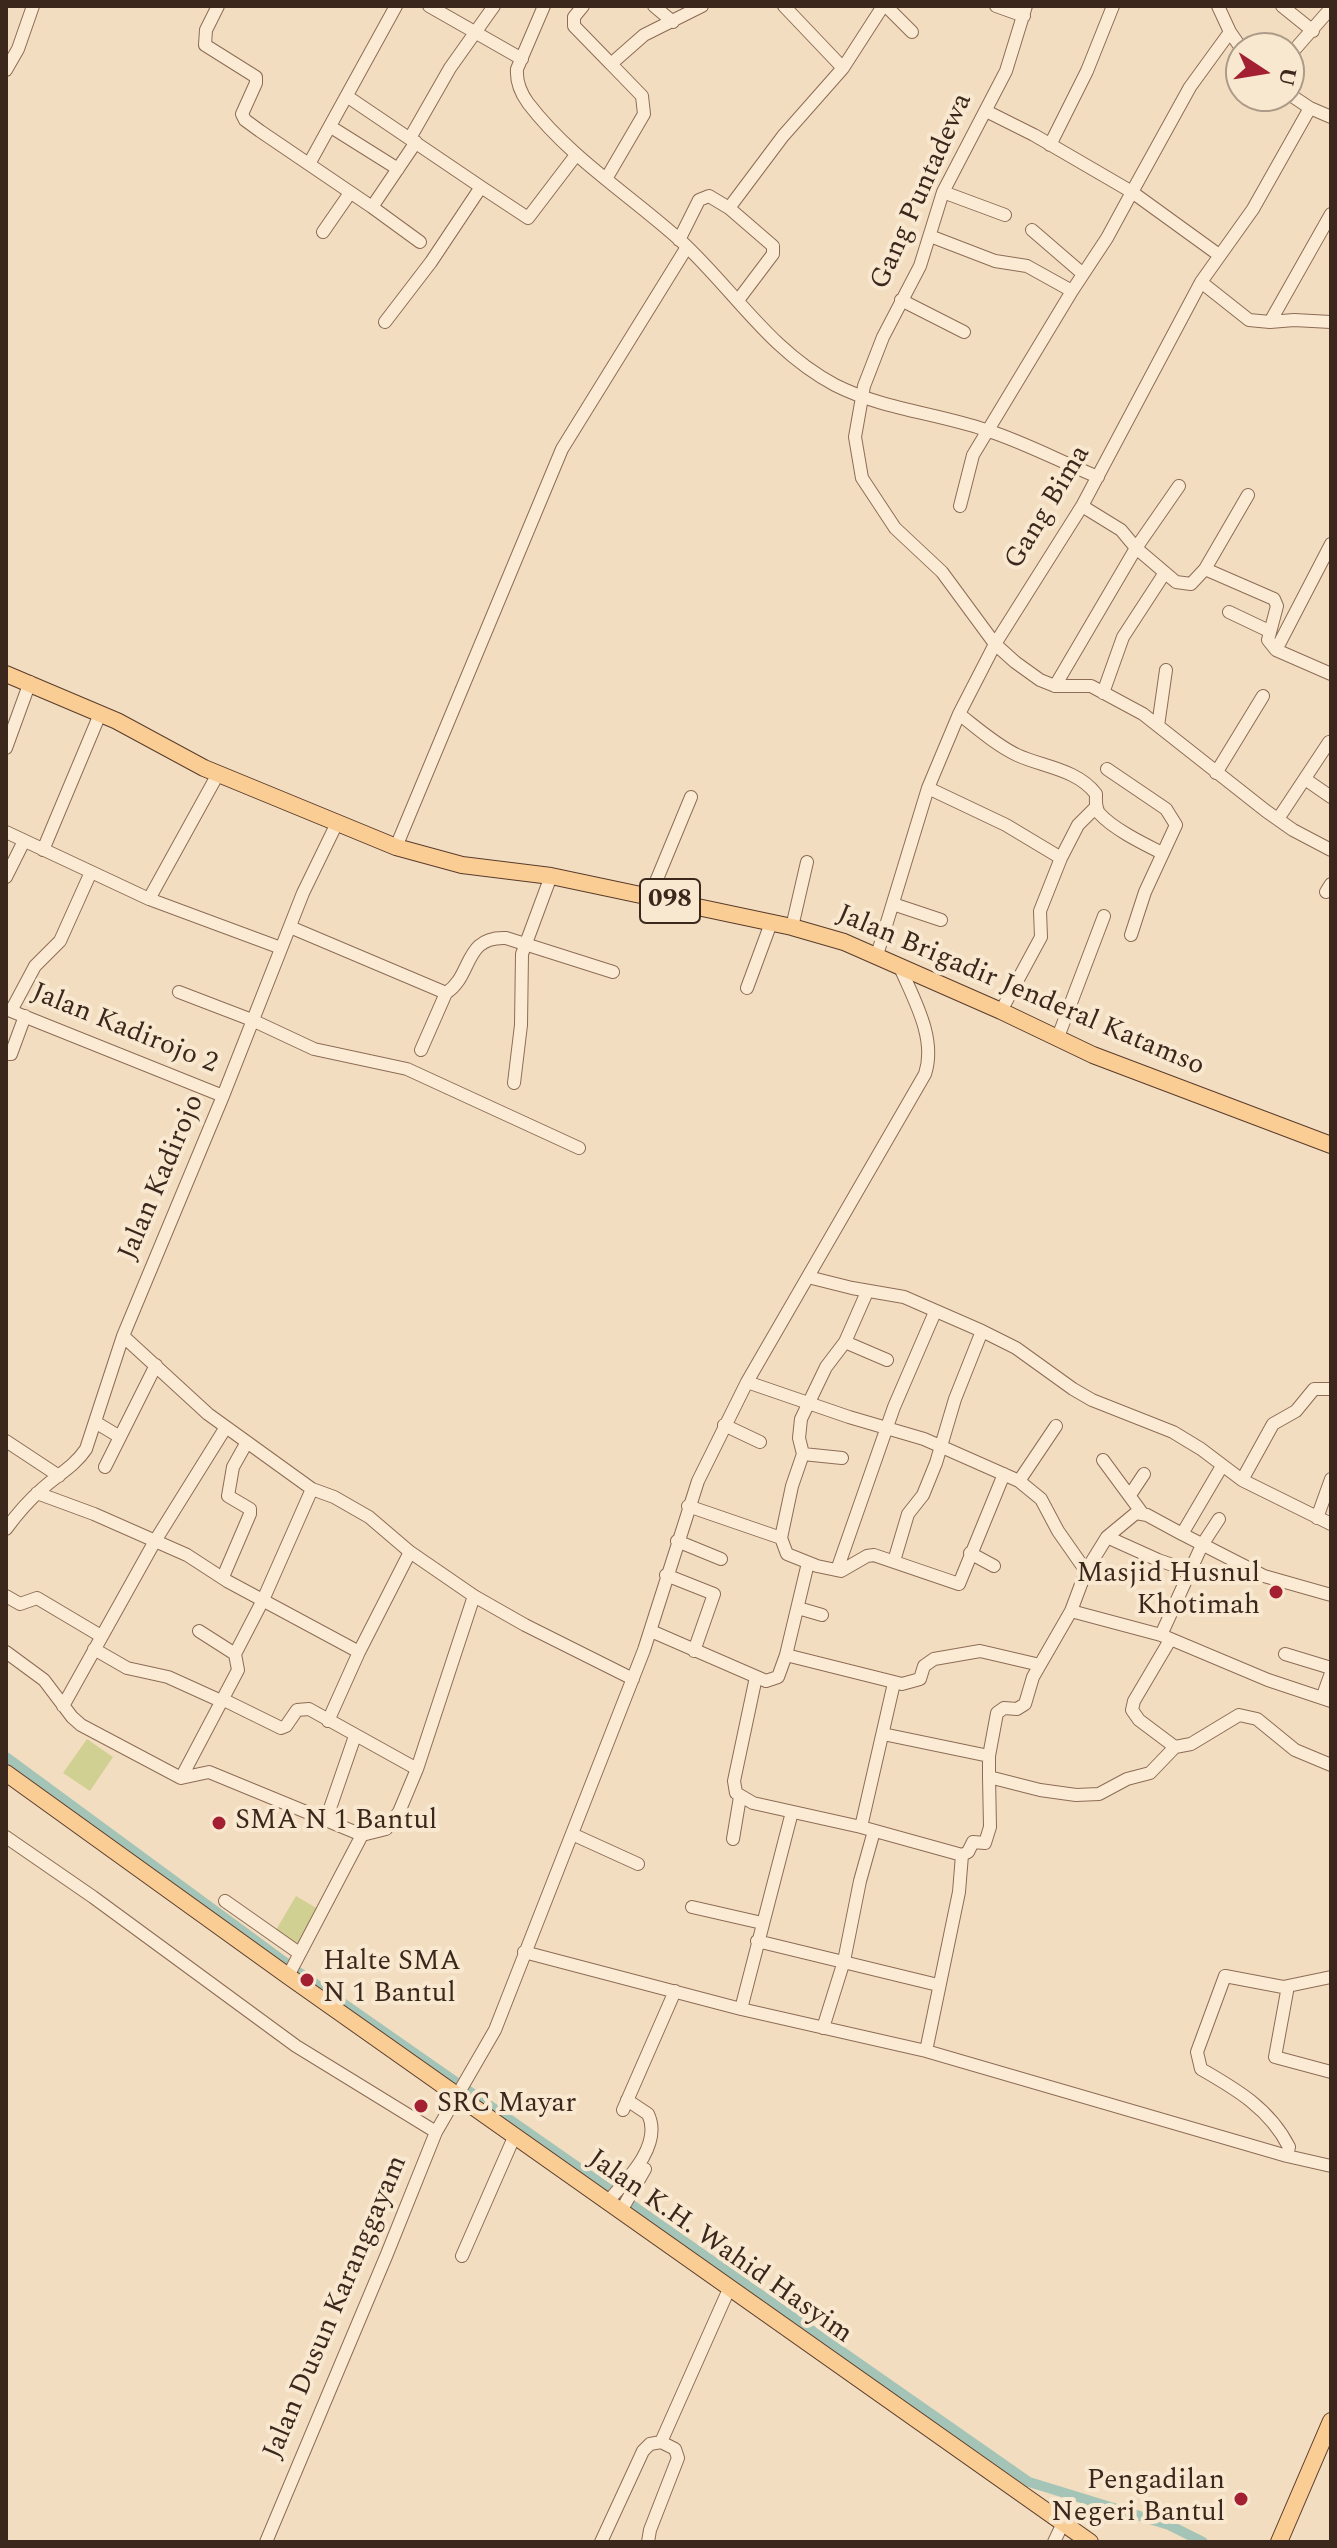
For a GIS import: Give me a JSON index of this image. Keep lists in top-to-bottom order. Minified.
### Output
{"streets":{"main road":["098","Jalan Brigadir Jenderal Katamso","Jalan K.H. Wahid Hasyim"],"street":["Gang Puntadewa","Gang Bima","Jalan Kadirojo 2","Jalan Kadirojo","Jalan Dusun Karanggayam"]},"crossings":[["Gang Puntadewa","Gang Bima"],["Gang Bima","Jalan Brigadir Jenderal Katamso"],["Jalan Brigadir Jenderal Katamso","Jalan Kadirojo"],["Jalan Brigadir Jenderal Katamso","Jalan Dusun Karanggayam"],["Jalan Kadirojo 2","Jalan Kadirojo"],["Jalan K.H. Wahid Hasyim","Jalan Dusun Karanggayam"]],"places":["Masjid Husnul Khotimah","SMA N 1 Bantul","Halte SMA N 1 Bantul","SRC Mayar","Pengadilan Negeri Bantul"],"north":"right"}
